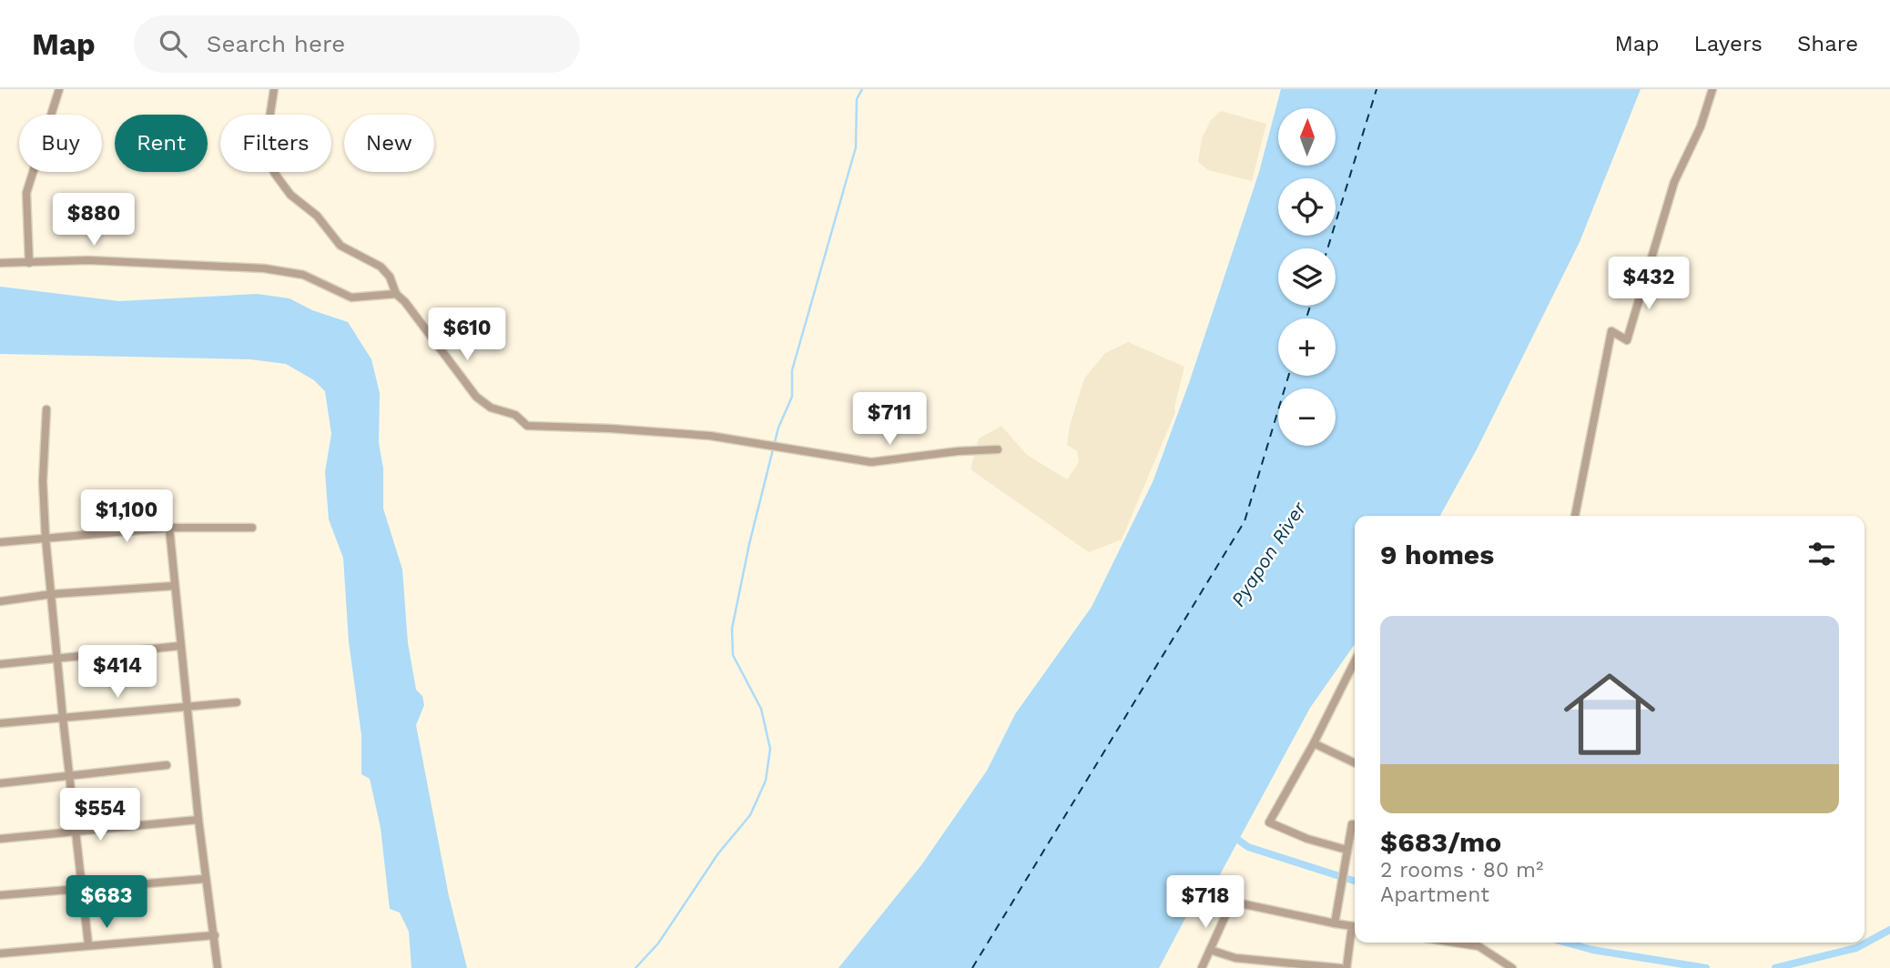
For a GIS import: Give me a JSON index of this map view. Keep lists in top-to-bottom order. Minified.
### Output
{"water":["Pyapon River"],"north":"top","page":{"header":"Map","search":"Search here","nav":["Map","Layers","Share"],"map_buttons":["+","−"],"chip":["Buy","Rent","Filters","New"],"price":["$880","$432","$610","$711","$1,100","$414","$554","$683","$718"],"heading":"9 homes","list":[{"name":"$683/mo","note":"2 rooms · 80 m² · Apartment"}]}}
